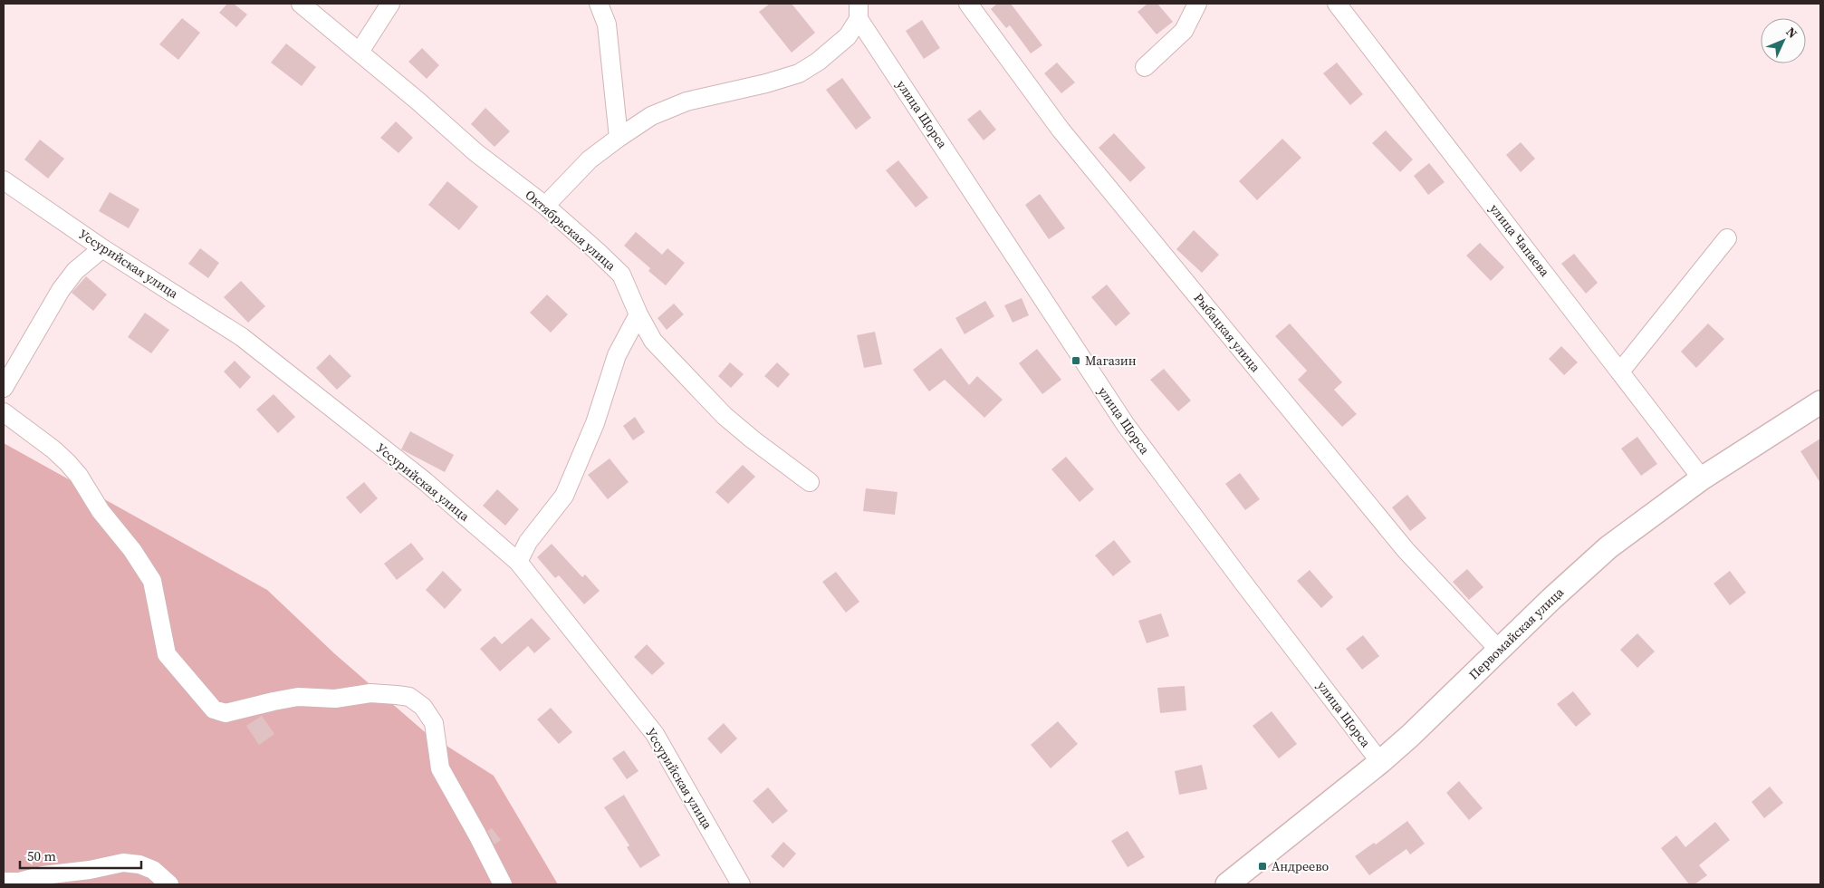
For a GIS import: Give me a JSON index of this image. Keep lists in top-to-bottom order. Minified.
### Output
{"streets":{"main road":["Первомайская улица"],"street":["улица Щорса","Октябрьская улица","улица Чапаева","Уссурийская улица","Рыбацкая улица"]},"crossings":[["улица Щорса","Первомайская улица"],["улица Чапаева","Первомайская улица"],["Рыбацкая улица","Первомайская улица"]],"places":{"transit":["Магазин","Андреево"]},"scale_bar":"50 m","north":"top right"}
